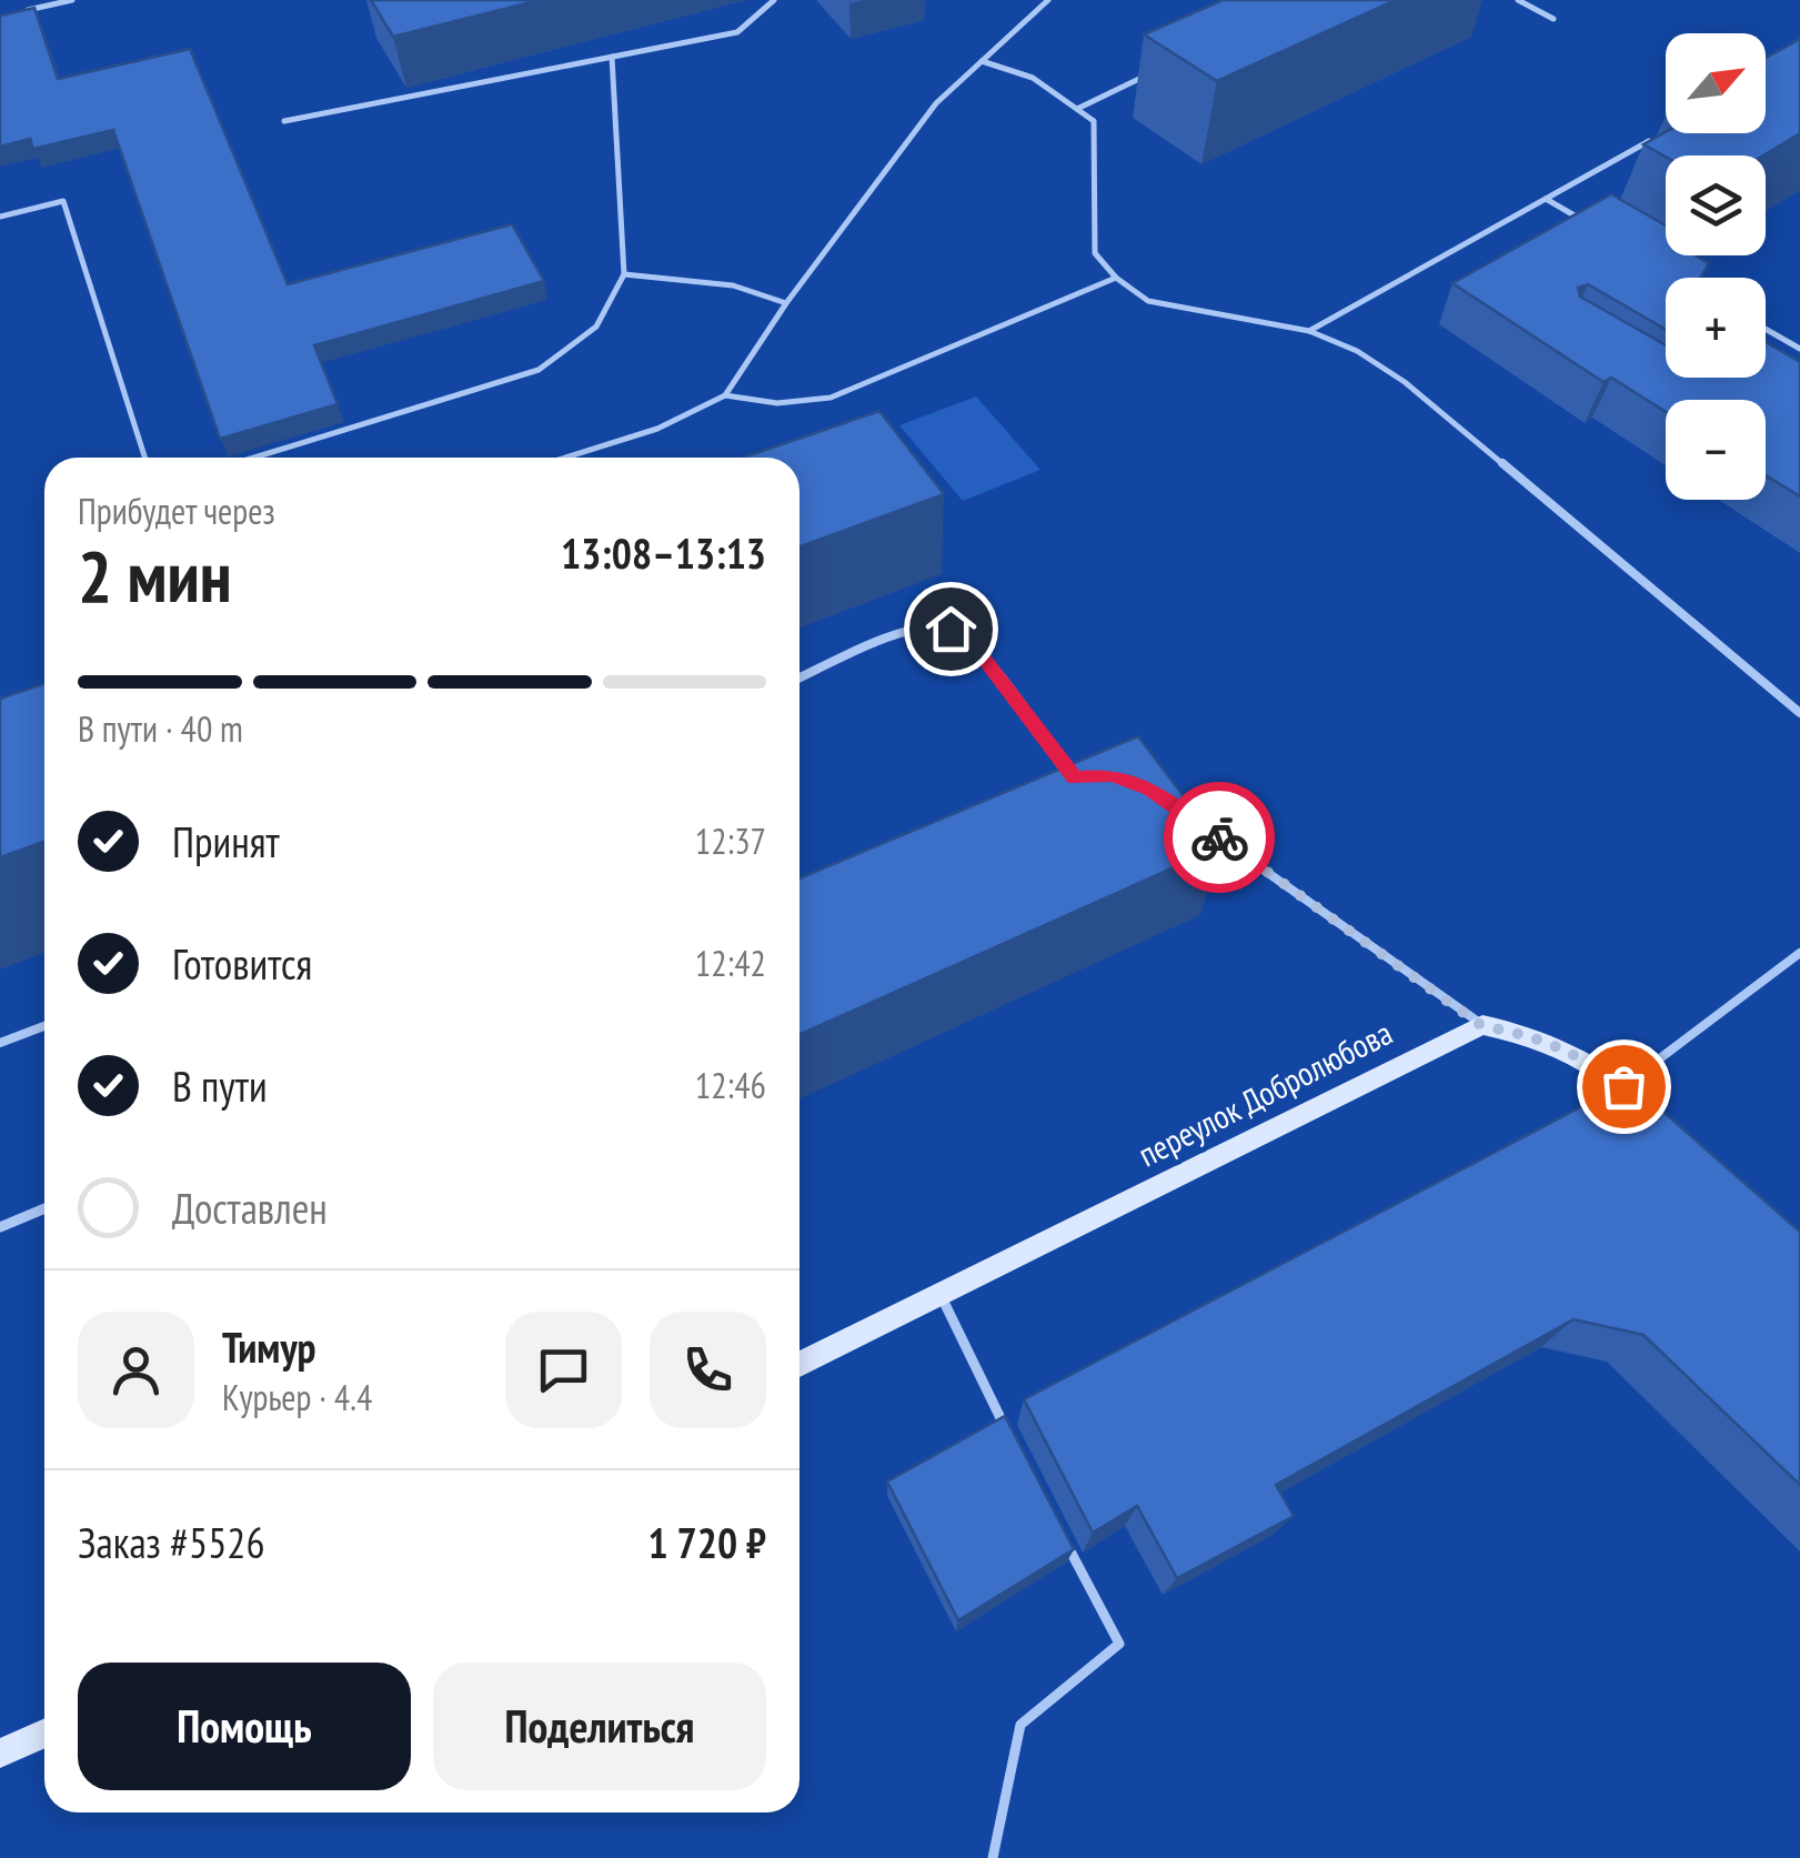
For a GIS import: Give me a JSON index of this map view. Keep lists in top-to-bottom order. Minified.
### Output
{"streets":{"street":["переулок Добролюбова"]},"north":"top right","page":{"map_buttons":["+","−"],"heading":["2 мин","Прибудет через","13:08–13:13"],"panel":["Тимур","Курьер · 4.4","Заказ #5526","1 720 ₽"],"bar":"В пути · 40 m","list":[["Принят","12:37"],["Готовится","12:42"],["В пути","12:46"],"Доставлен"],"buttons":["Помощь","Поделиться"]}}
